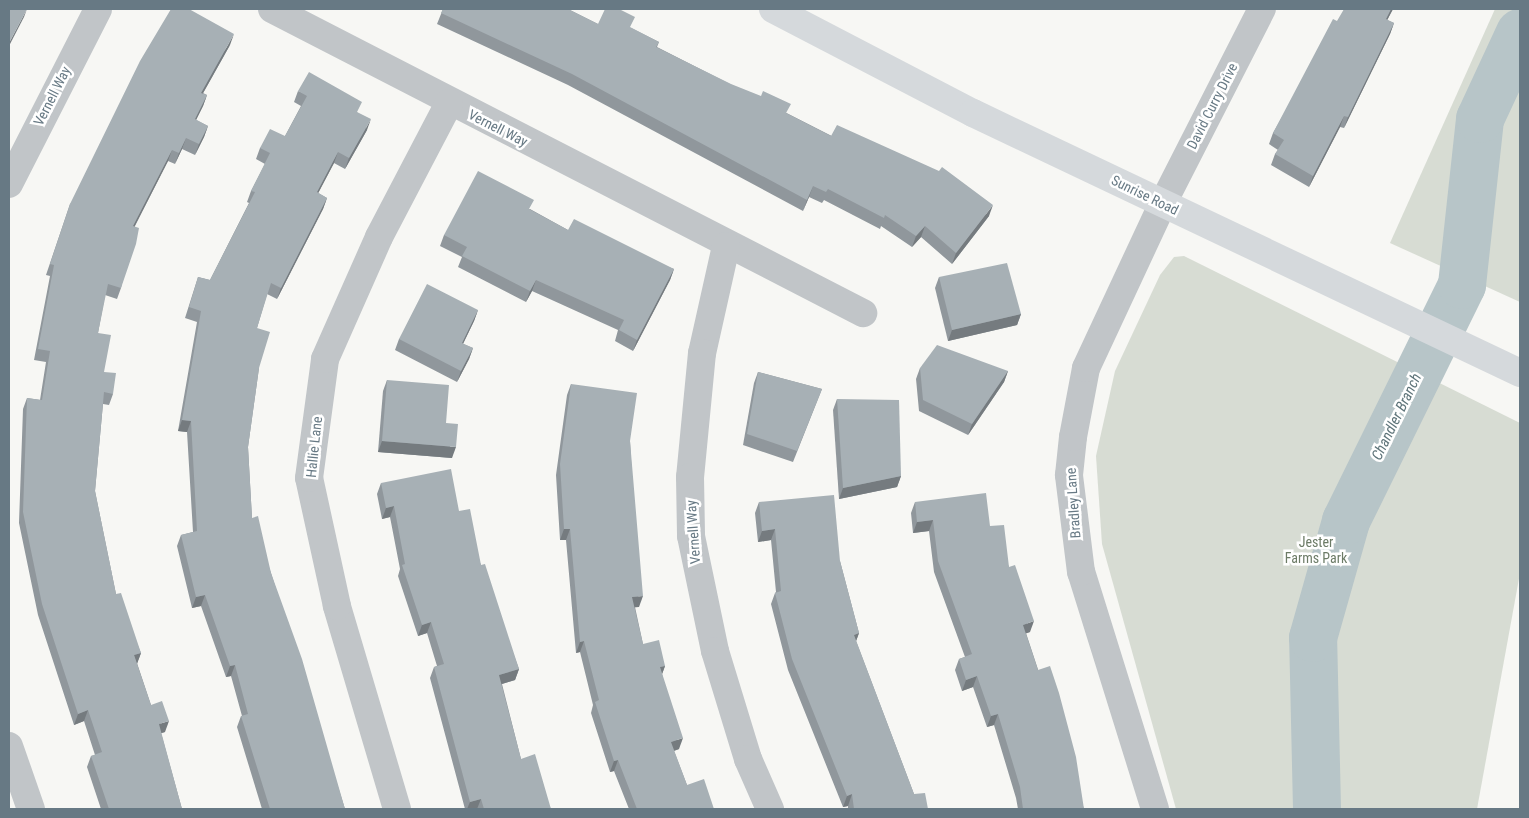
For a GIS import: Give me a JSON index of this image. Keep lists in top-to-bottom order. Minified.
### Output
{"streets":{"main road":["Sunrise Road"],"street":["Vernell Way","David Curry Drive","Hallie Lane","Bradley Lane"]},"crossings":[["Vernell Way","Hallie Lane"],["David Curry Drive","Sunrise Road"],["David Curry Drive","Bradley Lane"],["Sunrise Road","Bradley Lane"]],"water":["Chandler Branch"],"parks":["Jester Farms Park"]}
